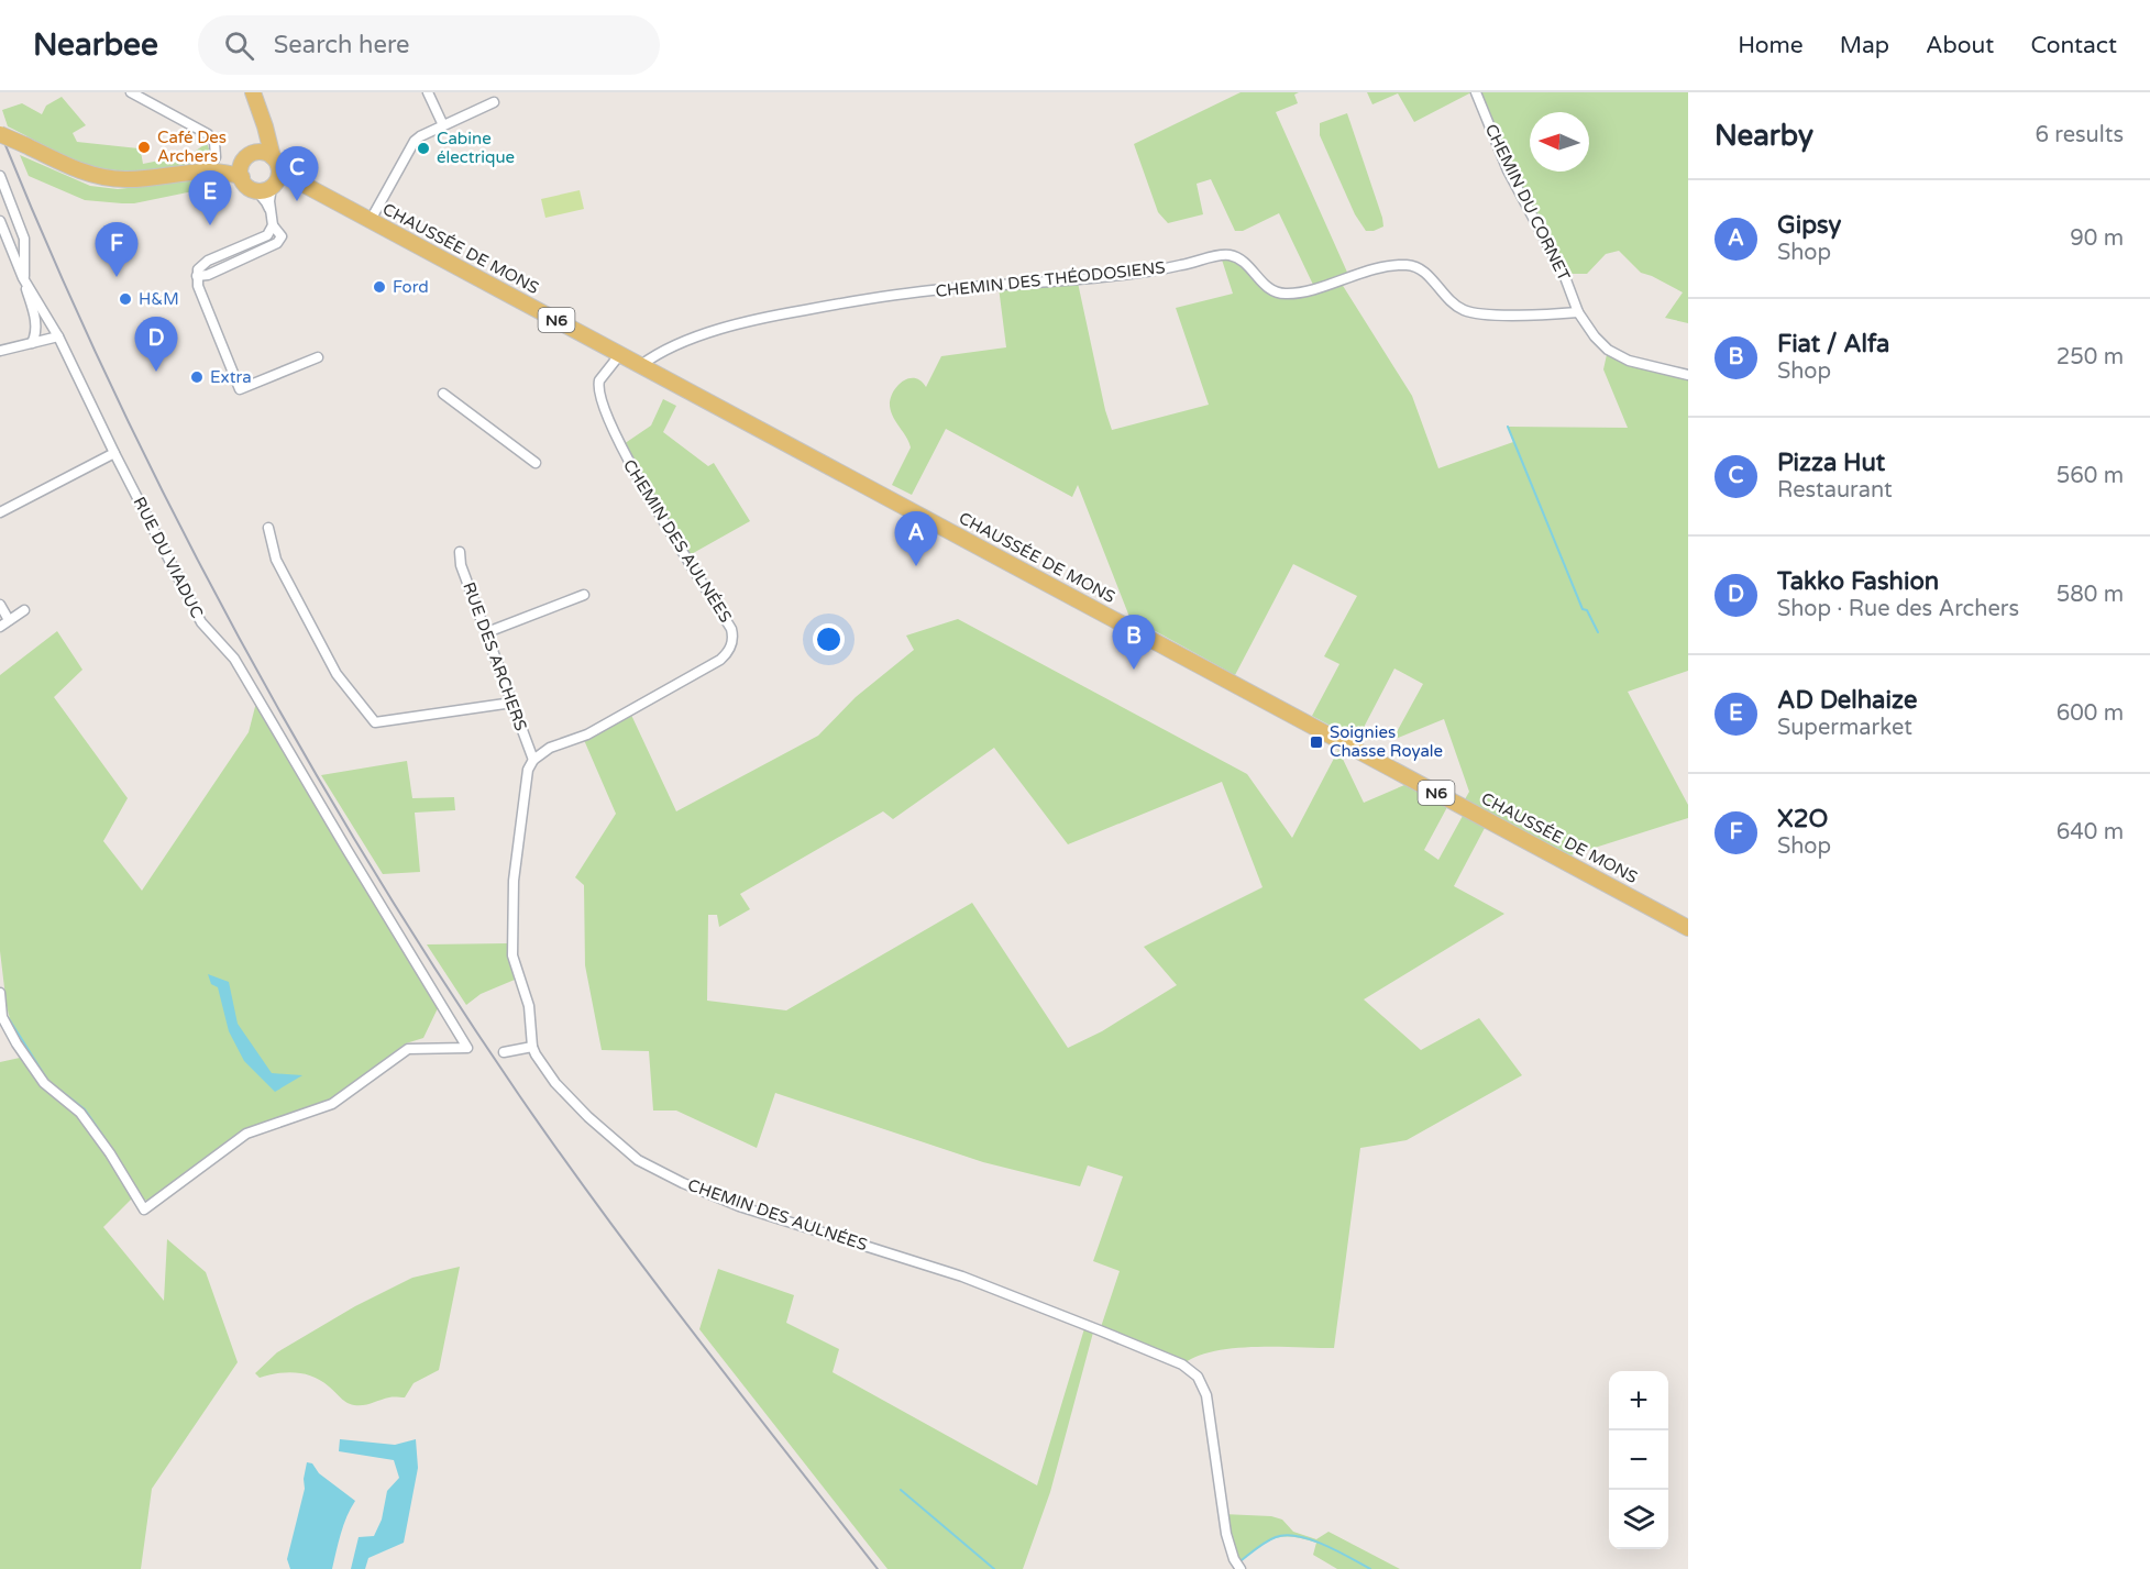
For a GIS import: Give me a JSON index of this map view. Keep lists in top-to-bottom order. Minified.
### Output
{"streets":{"main road":["CHAUSSÉE DE MONS","N6"],"street":["CHEMIN DU CORNET","CHEMIN DES THÉODOSIENS","CHEMIN DES AULNÉES","RUE DU VIADUC","RUE DES ARCHERS"]},"crossings":[["CHEMIN DU CORNET","CHEMIN DES THÉODOSIENS"],["CHAUSSÉE DE MONS","CHEMIN DES THÉODOSIENS"],["CHAUSSÉE DE MONS","CHEMIN DES AULNÉES"],["CHEMIN DES AULNÉES","RUE DES ARCHERS"]],"places":{"other":["Café Des Archers","Cabine électrique","Ford","H&M","Extra"],"transit":["Soignies Chasse Royale"]},"north":"left","page":{"header":"Nearbee","search":"Search here","nav":["Home","Map","About","Contact"],"heading":["Nearby","6 results"],"pins":["C","E","F","D","A","B"],"list":[{"mark":"A","name":"Gipsy","note":"Shop","value":"90 m"},{"mark":"B","name":"Fiat / Alfa","note":"Shop","value":"250 m"},{"mark":"C","name":"Pizza Hut","note":"Restaurant","value":"560 m"},{"mark":"D","name":"Takko Fashion","note":"Shop · Rue des Archers","value":"580 m"},{"mark":"E","name":"AD Delhaize","note":"Supermarket","value":"600 m"},{"mark":"F","name":"X2O","note":"Shop","value":"640 m"}],"map_buttons":["+","−"]}}
